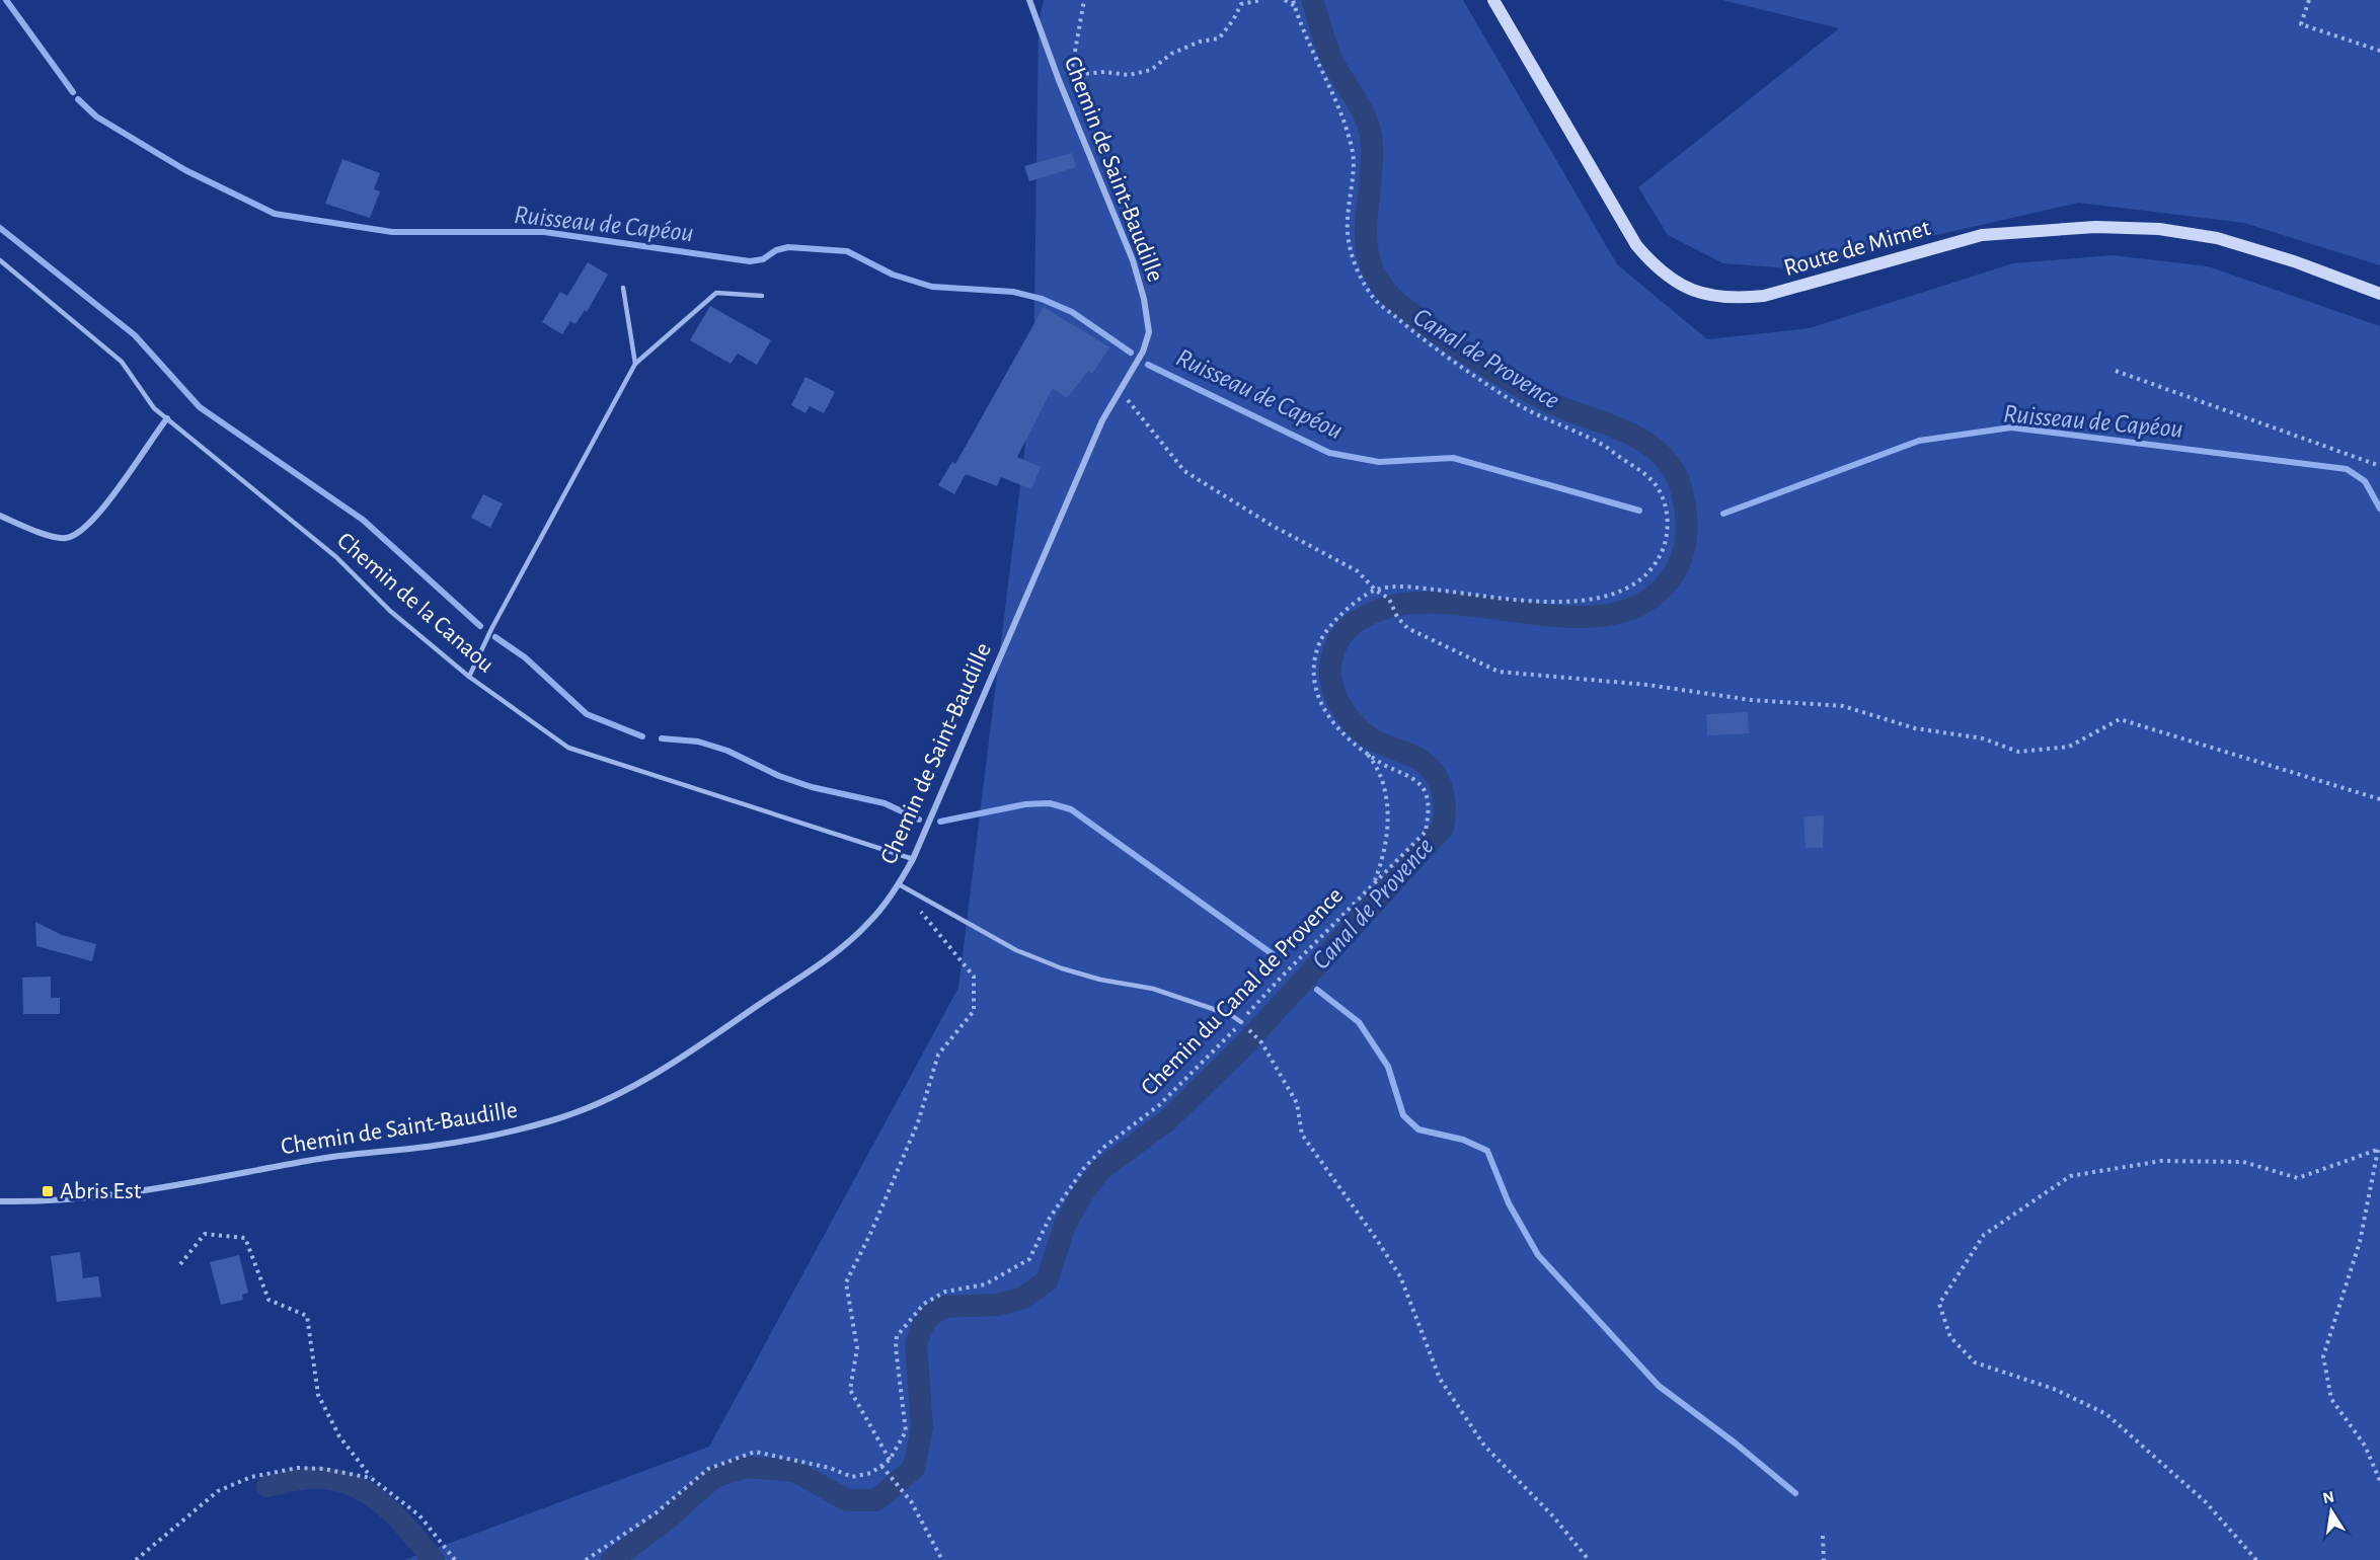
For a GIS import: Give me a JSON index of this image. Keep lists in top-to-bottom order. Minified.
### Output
{"streets":{"street":["Chemin de Saint-Baudille","Route de Mimet"],"lane":["Chemin de la Canaou"],"path":["Chemin du Canal de Provence"]},"crossings":[["Chemin de Saint-Baudille","Chemin de la Canaou"]],"water":["Ruisseau de Capéou","Canal de Provence"],"places":{"transit":["Abris Est"]},"north":"top"}
